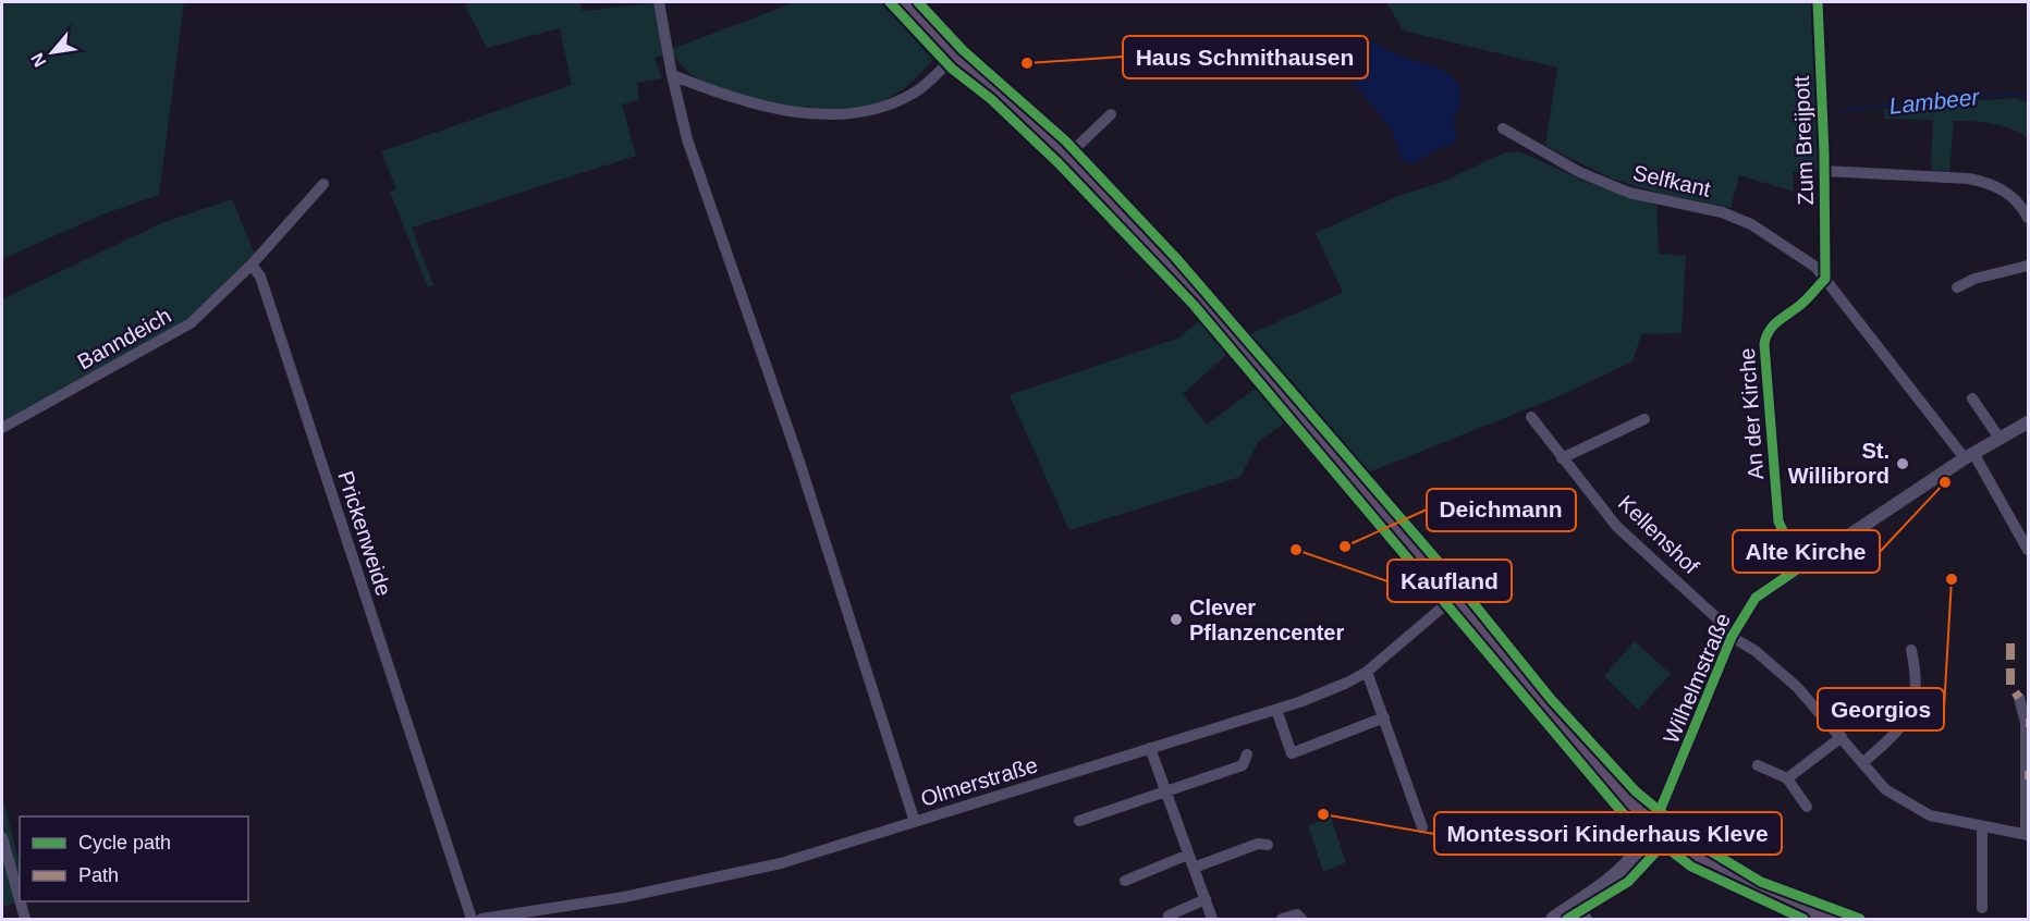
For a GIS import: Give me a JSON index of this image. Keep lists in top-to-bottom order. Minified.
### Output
{"streets":{"street":["Zum Breijpott","Selfkant","Banndeich","An der Kirche","Prickenweide","Kellenshof","Wilhelmstraße","Olmerstraße"]},"crossings":[["Zum Breijpott","Selfkant"],["Zum Breijpott","An der Kirche"],["Selfkant","An der Kirche"],["Banndeich","Prickenweide"],["An der Kirche","Wilhelmstraße"],["Kellenshof","Wilhelmstraße"]],"water":["Lambeer"],"places":["Haus Schmithausen","St. Willibrord","Alte Kirche","Deichmann","Kaufland","Georgios","Clever Pflanzencenter","Montessori Kinderhaus Kleve"],"legend":["Cycle path","Path"],"north":"bottom left"}
